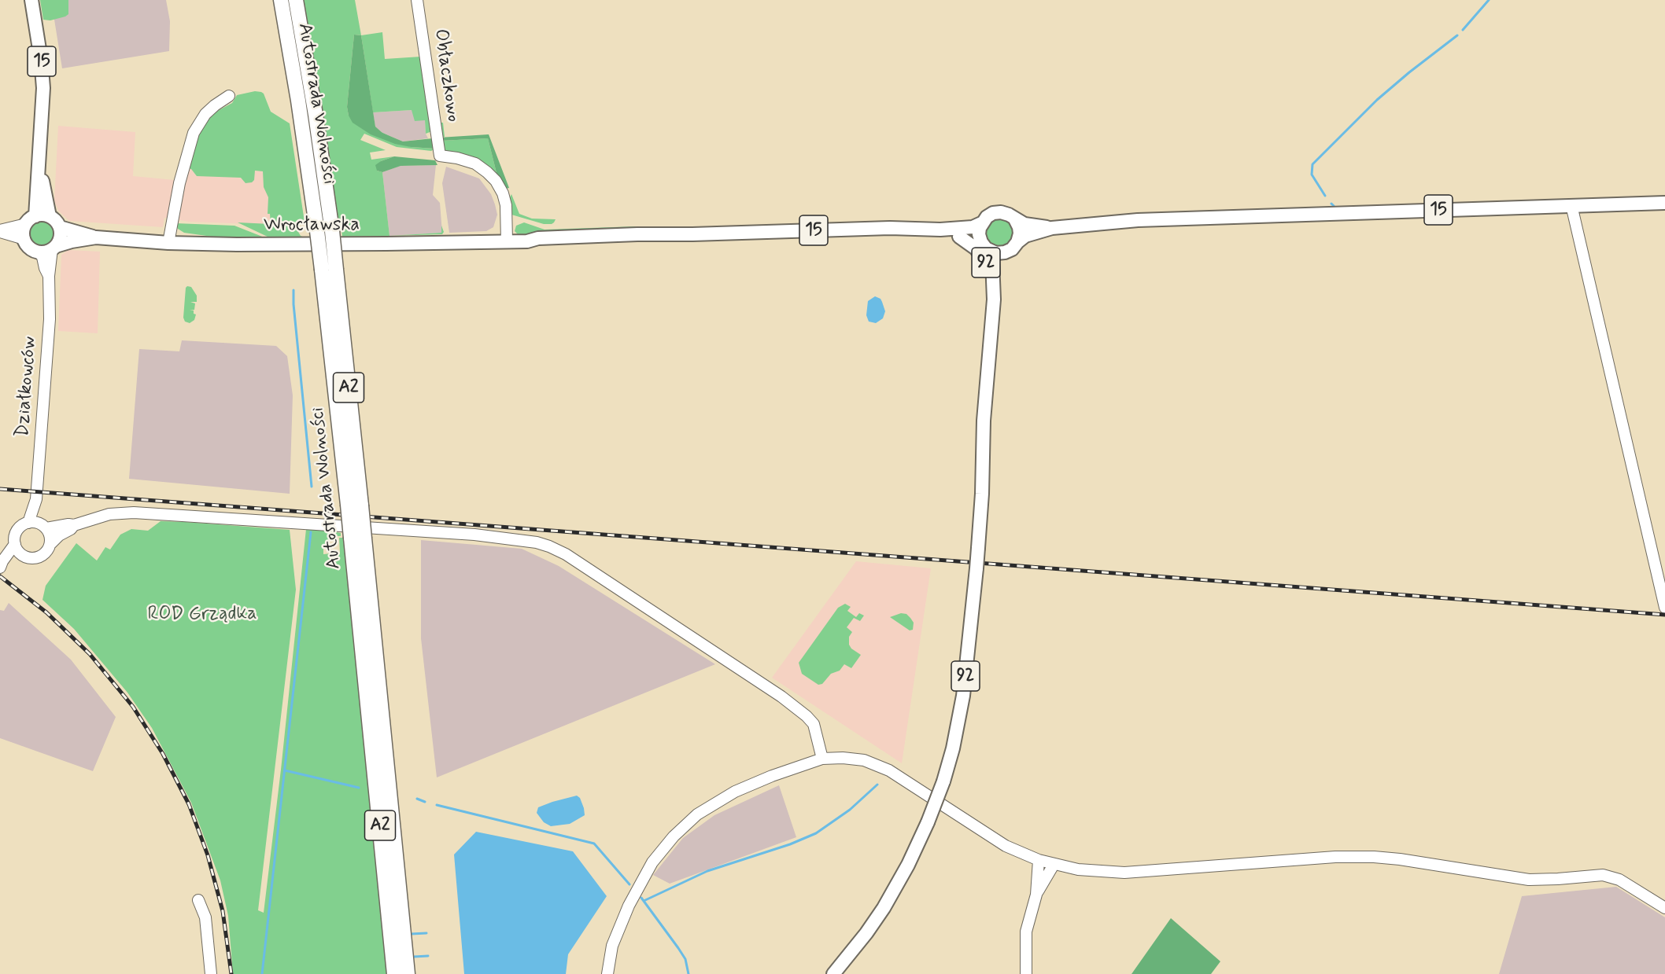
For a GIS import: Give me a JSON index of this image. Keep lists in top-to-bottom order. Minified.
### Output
{"streets":{"highway":["Autostrada Wolności","A2"],"main road":["15","Wrocławska","92"],"street":["Obłaczkowo","Działkowców"]},"crossings":[["15","Wrocławska"],["15","92"],["15","Działkowców"],["Obłaczkowo","Wrocławska"],["Wrocławska","92"],["Wrocławska","Działkowców"]],"parks":["ROD Grządka"]}
